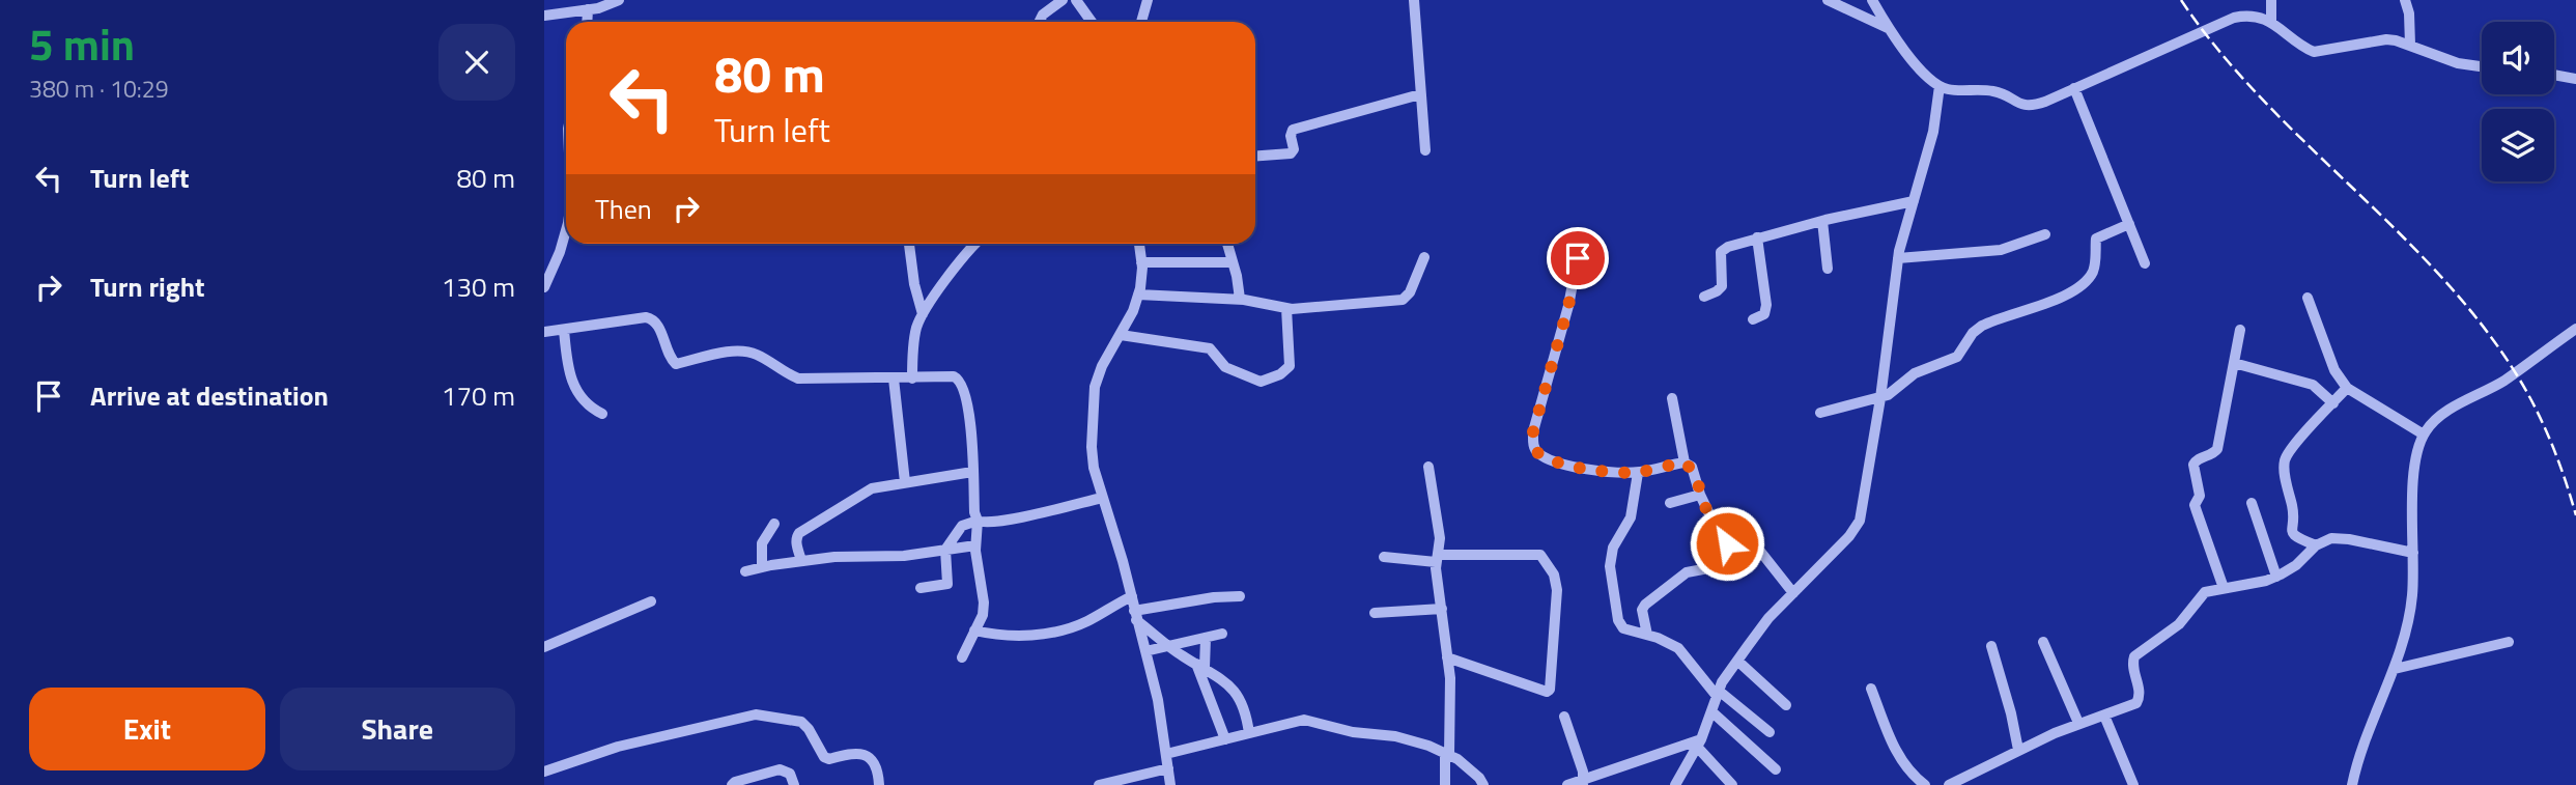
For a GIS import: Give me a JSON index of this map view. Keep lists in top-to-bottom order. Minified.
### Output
{"page":{"heading":["5 min","380 m · 10:29"],"turn":["80 m","Turn left"],"list":[{"name":"Turn left","value":"80 m"},{"name":"Turn right","value":"130 m"},{"name":"Arrive at destination","value":"170 m"}],"then":"Then","buttons":["Exit","Share"]}}
